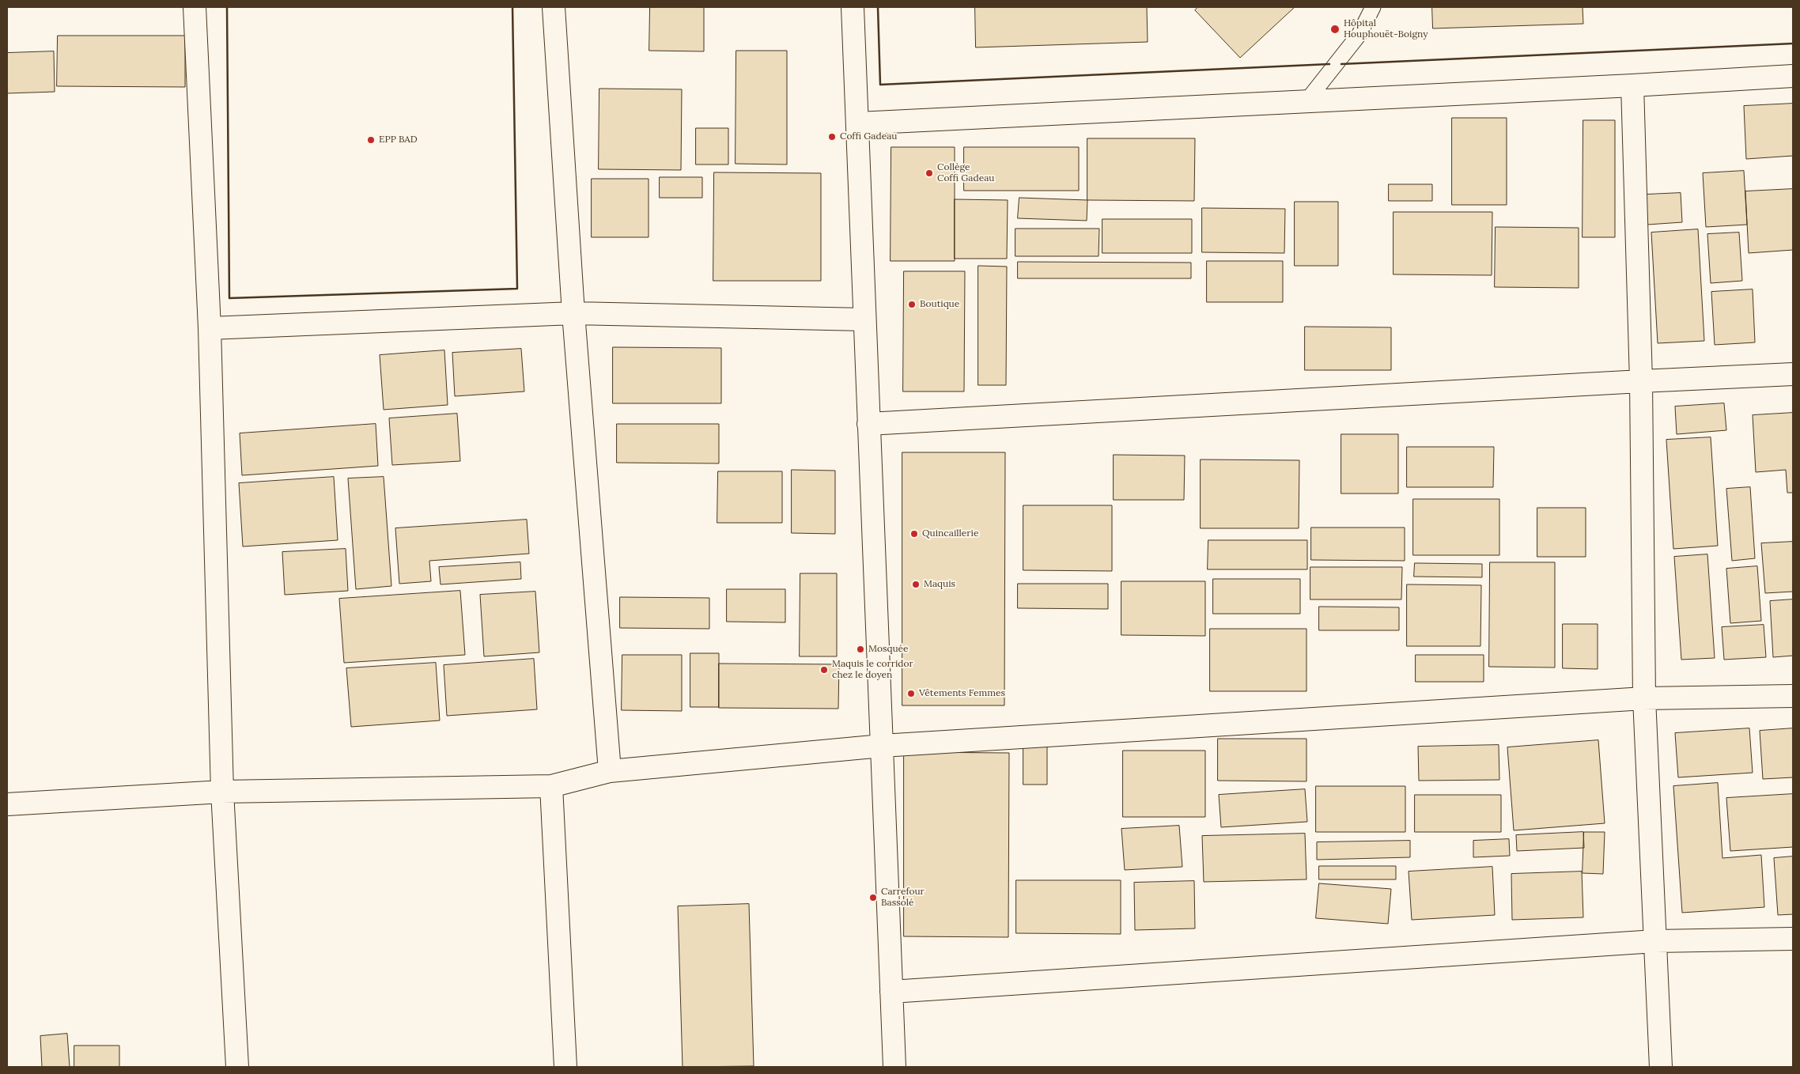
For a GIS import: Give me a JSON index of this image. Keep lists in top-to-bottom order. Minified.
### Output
{"places":["Hôpital Houphouët-Boigny","Coffi Gadeau","EPP BAD","Collège Coffi Gadeau","Boutique","Quincaillerie","Maquis","Mosquée","Maquis le corridor chez le doyen","Vêtements Femmes","Carrefour Bassolé"]}
